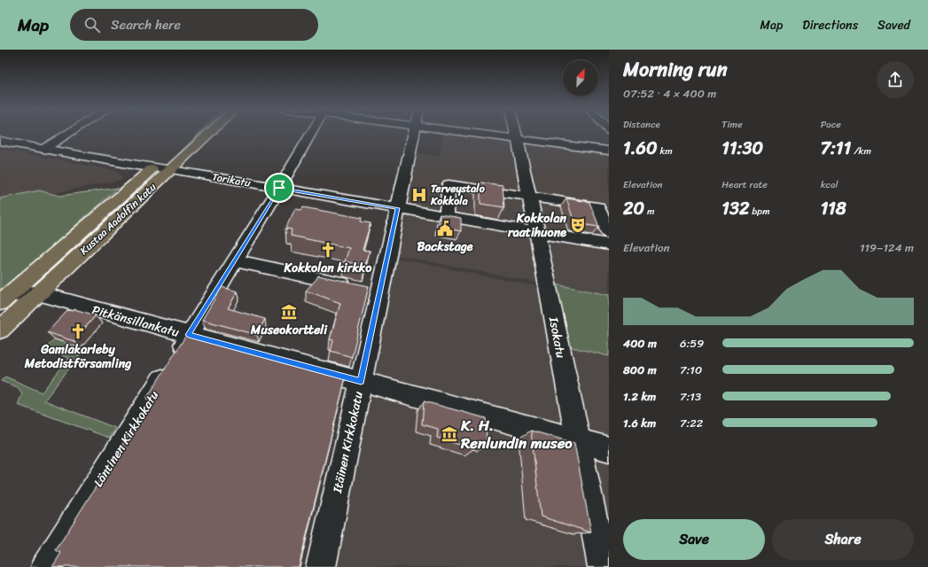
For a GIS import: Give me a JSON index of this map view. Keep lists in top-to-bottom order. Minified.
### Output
{"streets":{"main road":["Kustaa Aadolfin katu"],"street":["Torikatu","Pitkänsillankatu","Isokatu","Läntinen Kirkkokatu","Itäinen Kirkkokatu"]},"crossings":[["Torikatu","Kustaa Aadolfin katu"],["Torikatu","Isokatu"],["Torikatu","Läntinen Kirkkokatu"],["Torikatu","Itäinen Kirkkokatu"],["Kustaa Aadolfin katu","Pitkänsillankatu"],["Pitkänsillankatu","Isokatu"],["Pitkänsillankatu","Läntinen Kirkkokatu"],["Pitkänsillankatu","Itäinen Kirkkokatu"]],"places":{"hospital":["Terveystalo Kokkola"],"theatre":["Kokkolan raatihuone"],"public building":["Backstage"],"church":["Kokkolan kirkko","Gamlakarleby Metodistförsamling"],"museum":["Museokortteli","K. H. Renlundin museo"]},"north":"top right","page":{"header":"Map","search":"Search here","nav":["Map","Directions","Saved"],"heading":["Morning run","07:52 · 4 × 400 m"],"stats":[["Distance","1.60 km"],["Time","11:30"],["Pace","7:11 /km"],["Elevation","20 m"],["Heart rate","132 bpm"],["kcal","118"]],"chart":["Elevation","119–124 m"],"list":[{"name":"400 m","note":"6:59"},{"name":"800 m","note":"7:10"},{"name":"1.2 km","note":"7:13"},{"name":"1.6 km","note":"7:22"}],"buttons":["Save","Share"]}}
